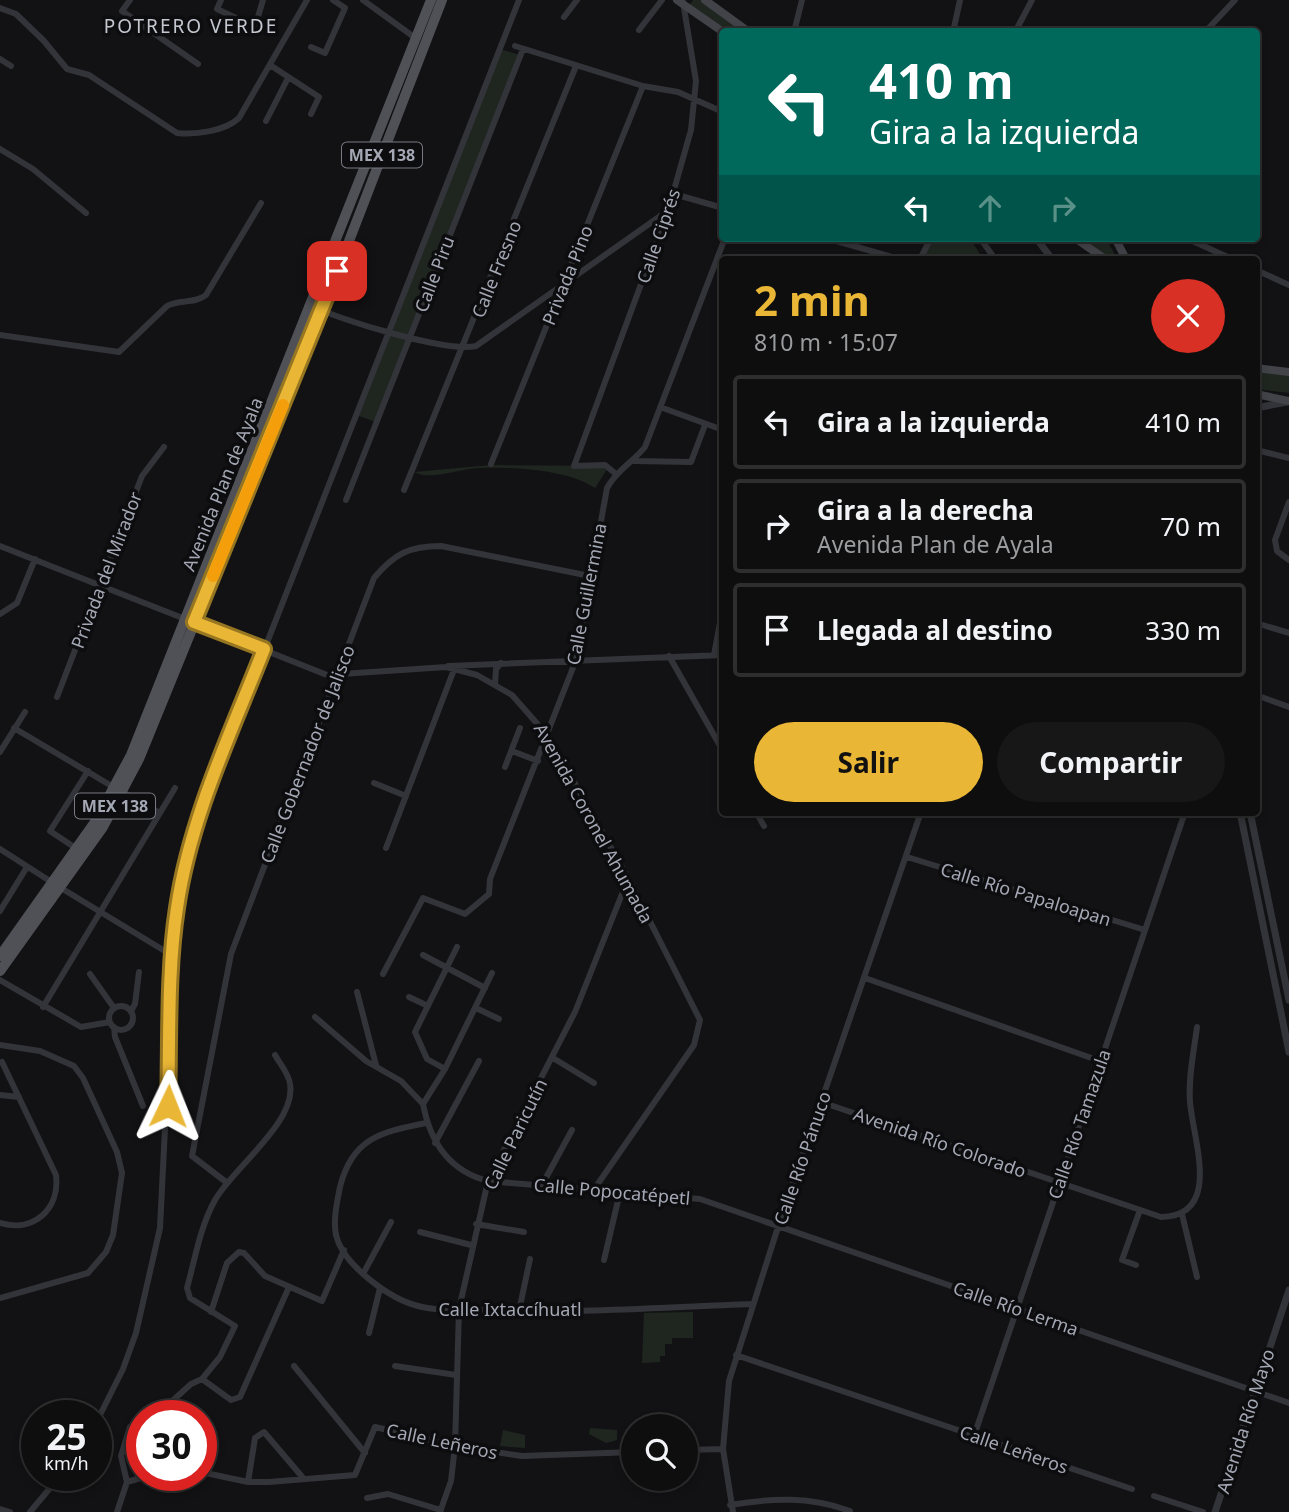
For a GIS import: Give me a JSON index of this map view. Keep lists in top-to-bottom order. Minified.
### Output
{"streets":{"main road":["MEX 138","Avenida Plan de Ayala"],"street":["Calle Ciprés","Calle Fresno","Calle Piru","Privada Pino","Privada del Mirador","Calle Guillermina","Calle Gobernador de Jalisco","Avenida Coronel Ahumada","Calle Río Papaloapan","Calle Río Tamazula","Calle Paricutín","Avenida Río Colorado","Calle Río Pánuco","Calle Popocatépetl","Calle Río Lerma","Calle Ixtaccíhuatl","Avenida Río Mayo","Calle Leñeros"]},"crossings":[["Calle Ciprés","Calle Guillermina"],["Avenida Plan de Ayala","Avenida Coronel Ahumada"],["Privada del Mirador","Avenida Coronel Ahumada"],["Calle Guillermina","Calle Gobernador de Jalisco"],["Calle Guillermina","Avenida Coronel Ahumada"],["Calle Gobernador de Jalisco","Avenida Coronel Ahumada"],["Avenida Coronel Ahumada","Calle Paricutín"],["Avenida Coronel Ahumada","Calle Popocatépetl"],["Calle Río Papaloapan","Calle Río Tamazula"],["Calle Río Papaloapan","Calle Río Pánuco"],["Calle Río Tamazula","Avenida Río Colorado"],["Calle Río Tamazula","Calle Río Lerma"],["Calle Río Tamazula","Calle Leñeros"],["Calle Paricutín","Calle Popocatépetl"],["Calle Paricutín","Calle Ixtaccíhuatl"],["Calle Paricutín","Calle Leñeros"],["Avenida Río Colorado","Calle Río Pánuco"],["Calle Río Pánuco","Calle Popocatépetl"],["Calle Río Pánuco","Calle Río Lerma"],["Calle Río Pánuco","Calle Ixtaccíhuatl"],["Calle Río Pánuco","Calle Leñeros"],["Calle Popocatépetl","Calle Río Lerma"],["Calle Popocatépetl","Calle Ixtaccíhuatl"],["Calle Río Lerma","Avenida Río Mayo"]],"districts":["POTRERO VERDE"],"page":{"turn":["410 m","Gira a la izquierda"],"heading":["2 min","810 m · 15:07"],"list":[{"name":"Gira a la izquierda","value":"410 m"},{"name":"Gira a la derecha","note":"Avenida Plan de Ayala","value":"70 m"},{"name":"Llegada al destino","value":"330 m"}],"buttons":["Salir","Compartir"],"speed":"25 km/h","limit":"30"}}
